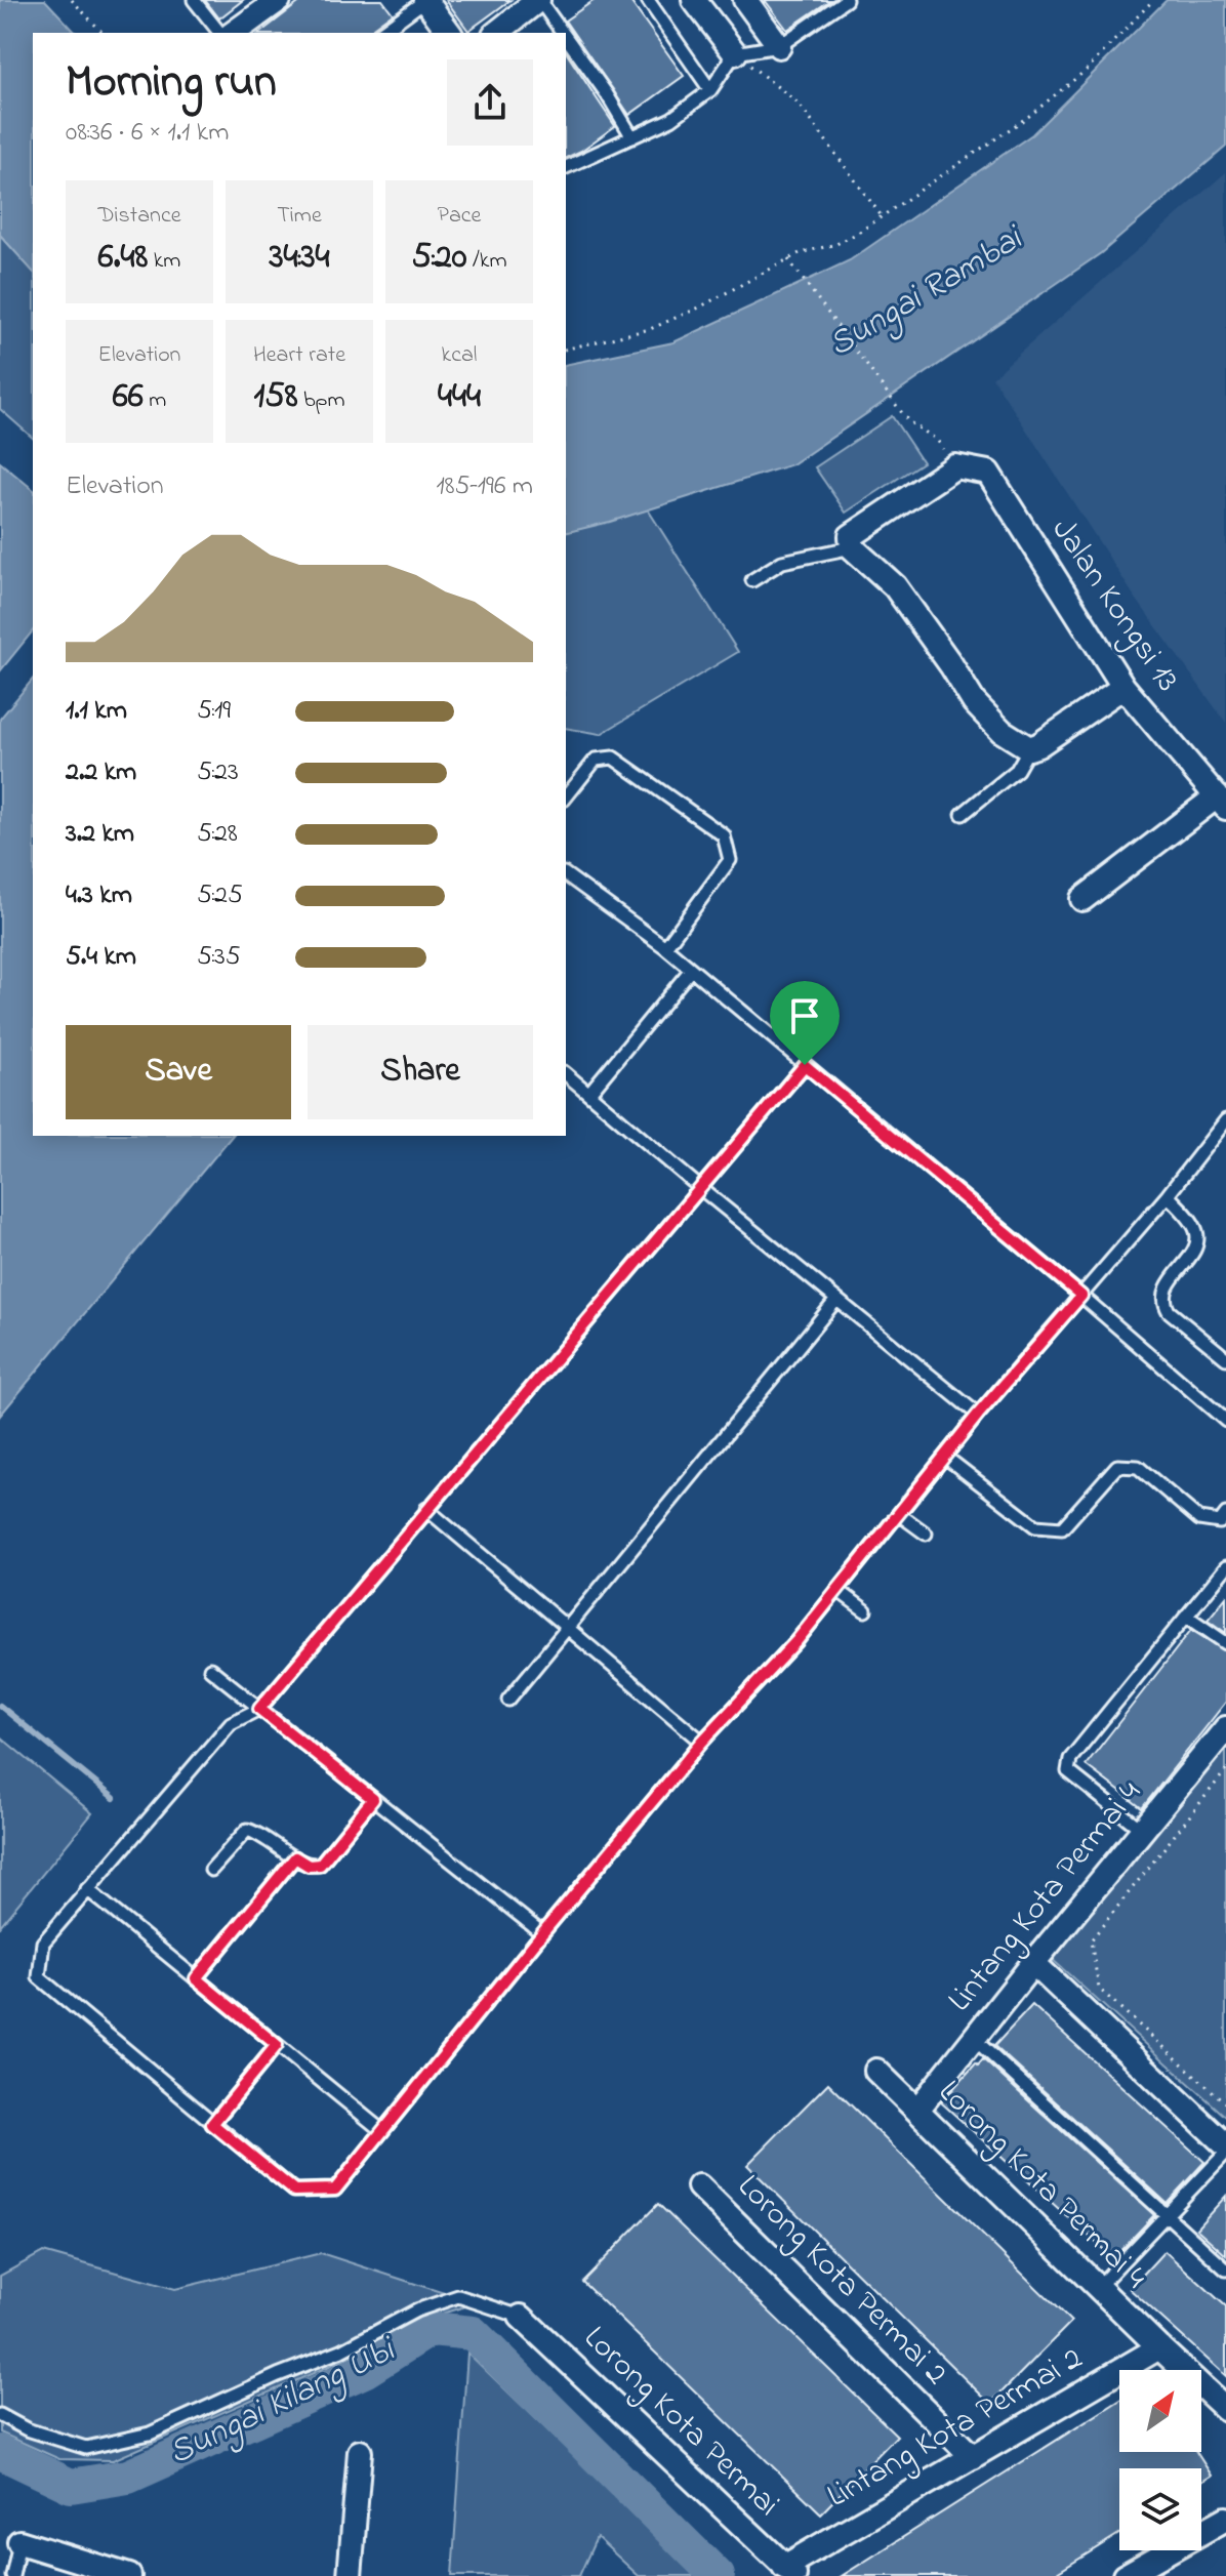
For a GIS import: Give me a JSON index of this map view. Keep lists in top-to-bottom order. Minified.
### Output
{"streets":{"street":["Jalan Kongsi 13","Lintang Kota Permai 4","Lorong Kota Permai 4","Lorong Kota Permai 2","Lorong Kota Permai","Lintang Kota Permai 2"]},"crossings":[["Lintang Kota Permai 4","Lorong Kota Permai 4"],["Lorong Kota Permai 4","Lintang Kota Permai 2"],["Lorong Kota Permai 2","Lintang Kota Permai 2"],["Lorong Kota Permai","Lintang Kota Permai 2"]],"water":["Sungai Rambai","Sungai Kilang Ubi"],"north":"top right","page":{"heading":["Morning run","08:36 · 6 × 1.1 km"],"stats":[["Distance","6.48 km"],["Time","34:34"],["Pace","5:20 /km"],["Elevation","66 m"],["Heart rate","158 bpm"],["kcal","444"]],"chart":["Elevation","185–196 m"],"list":[{"name":"1.1 km","note":"5:19"},{"name":"2.2 km","note":"5:23"},{"name":"3.2 km","note":"5:28"},{"name":"4.3 km","note":"5:25"},{"name":"5.4 km","note":"5:35"}],"buttons":["Save","Share"]}}
